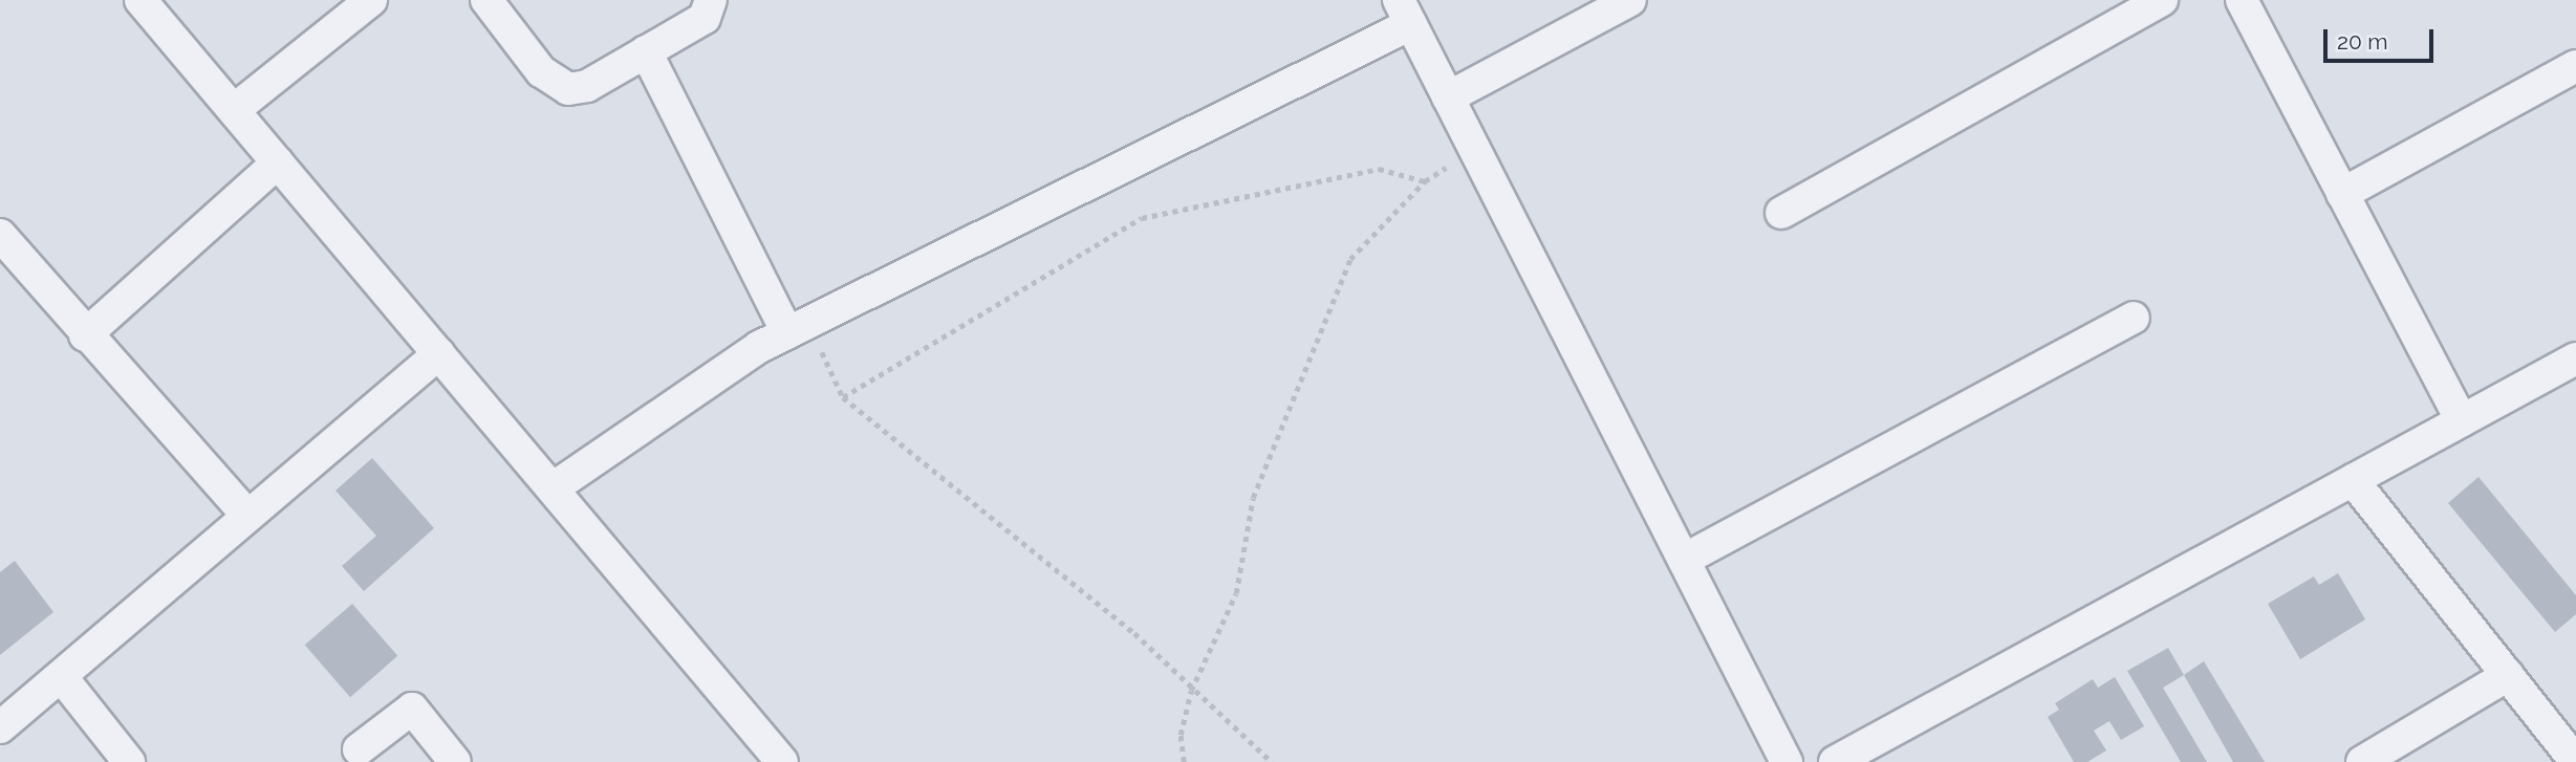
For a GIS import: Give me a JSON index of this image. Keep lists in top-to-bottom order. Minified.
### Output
{"scale_bar":"20 m"}
